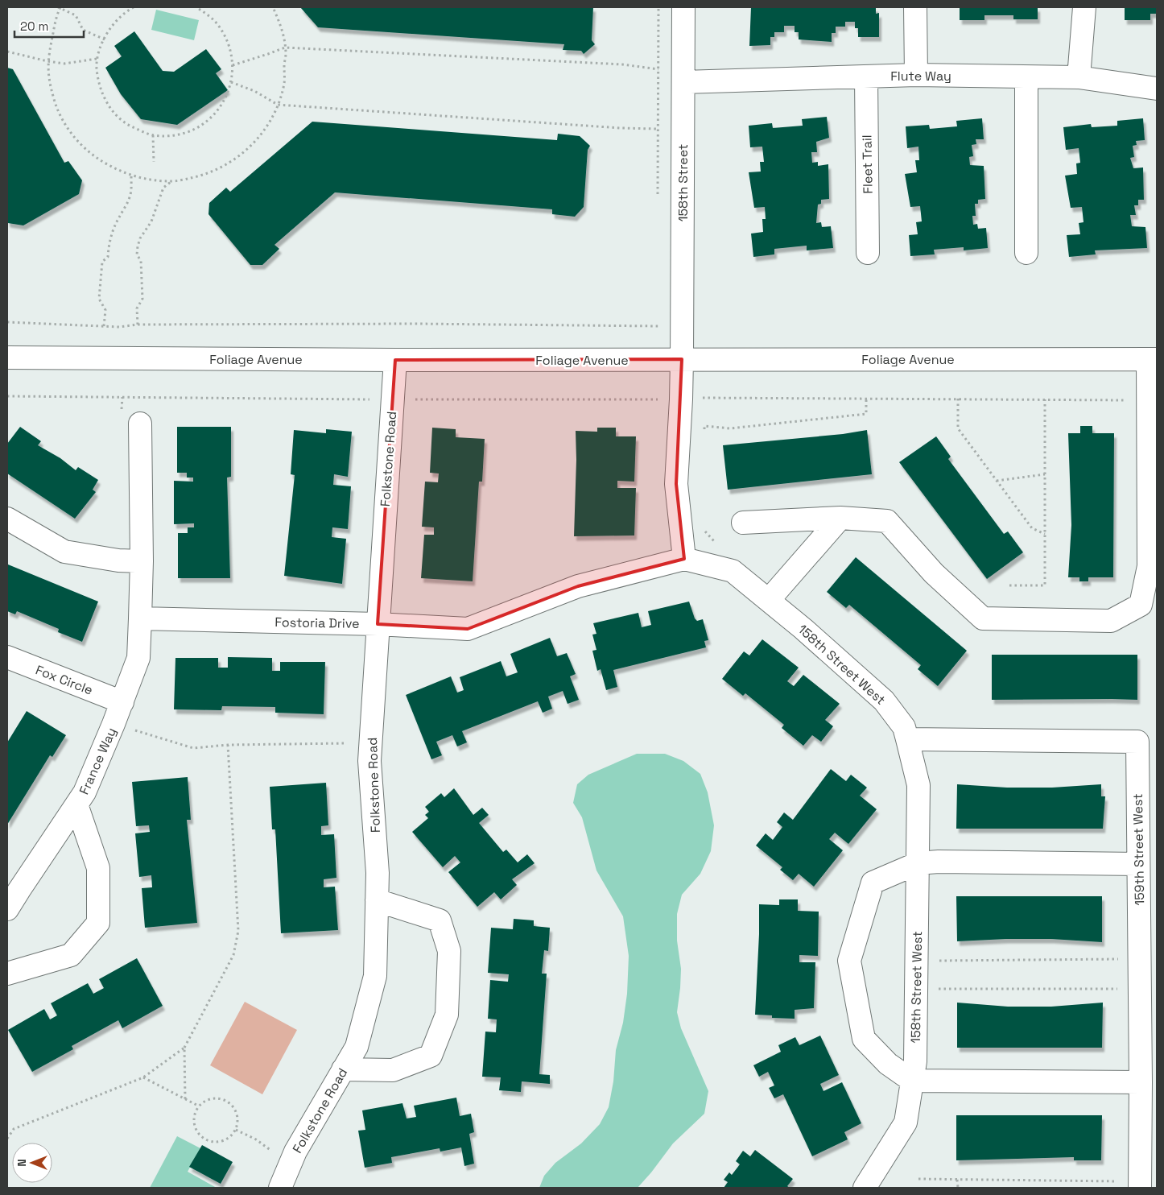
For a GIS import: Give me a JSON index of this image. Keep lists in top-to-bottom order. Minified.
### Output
{"streets":{"street":["Flute Way","Fleet Trail","158th Street","Foliage Avenue","Folkstone Road","Fostoria Drive","158th Street West","Fox Circle","France Way","159th Street West"]},"crossings":[["Flute Way","Fleet Trail"],["Flute Way","158th Street"],["158th Street","Foliage Avenue"],["Foliage Avenue","Folkstone Road"],["Folkstone Road","Fostoria Drive"],["Fostoria Drive","158th Street West"],["Fostoria Drive","France Way"],["158th Street West","159th Street West"],["Fox Circle","France Way"]],"scale_bar":"20 m","north":"left"}
